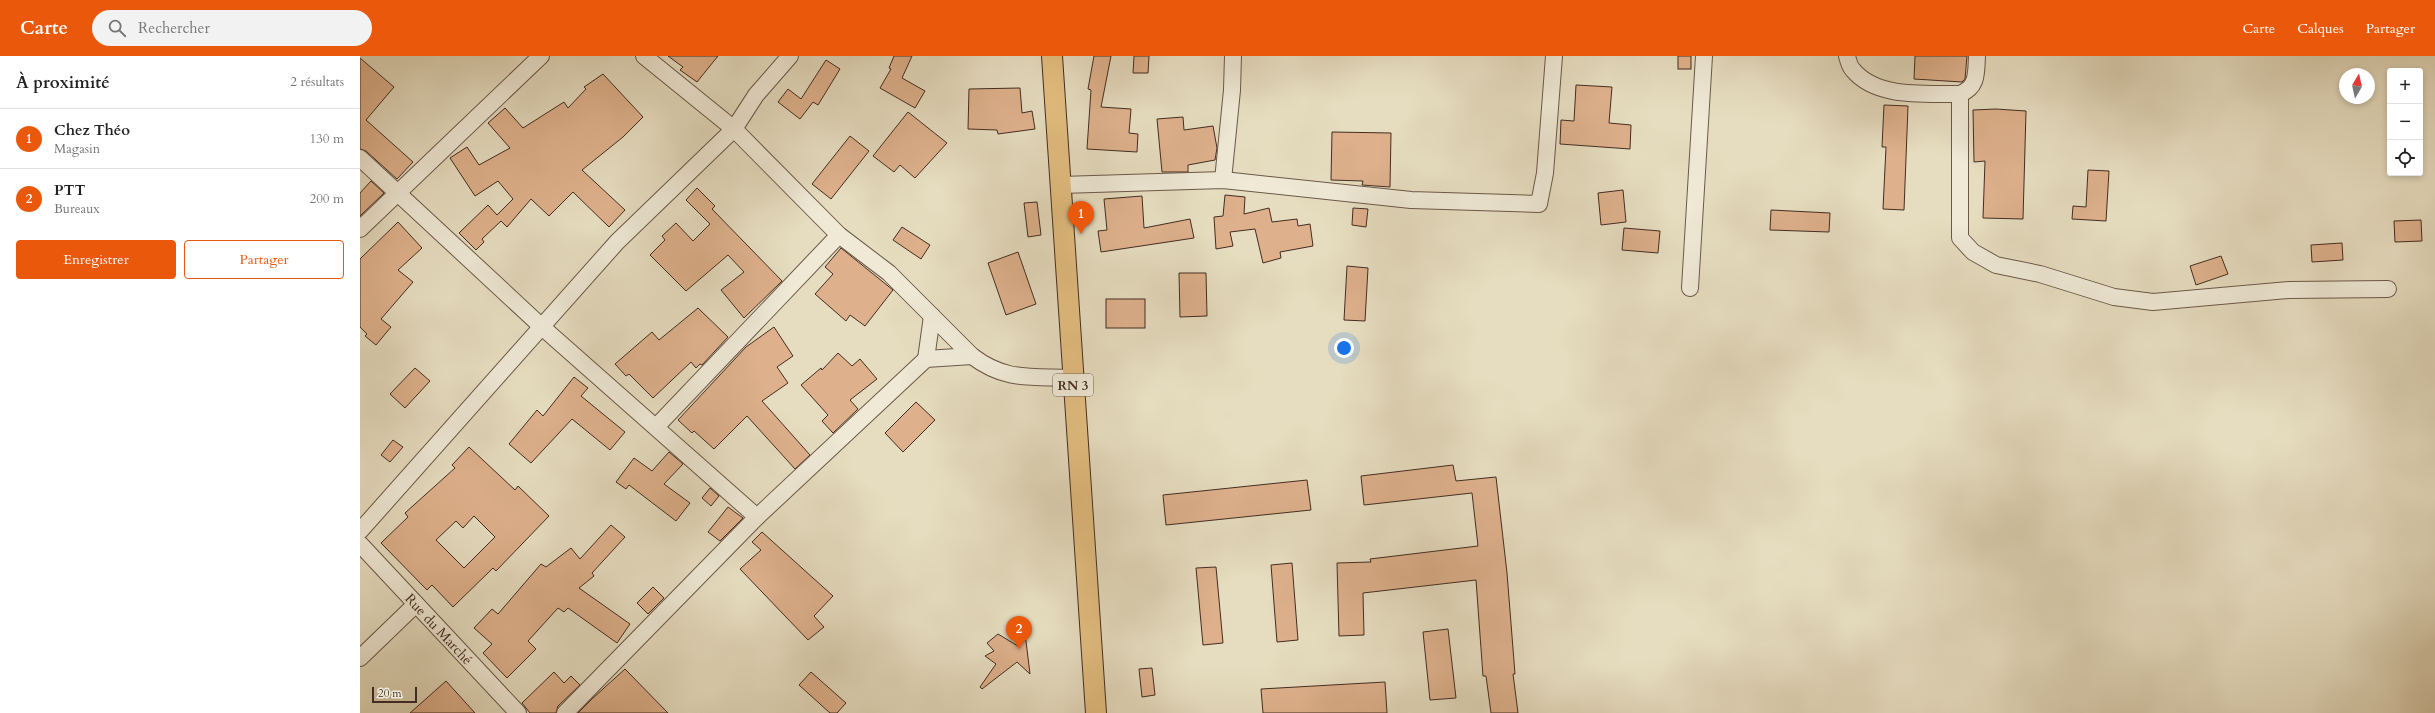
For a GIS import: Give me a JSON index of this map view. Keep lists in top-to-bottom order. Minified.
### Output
{"streets":{"main road":["RN 3"],"street":["Rue du Marché"]},"scale_bar":"20 m","north":"top","page":{"header":"Carte","search":"Rechercher","nav":["Carte","Calques","Partager"],"heading":["À proximité","2 résultats"],"map_buttons":["+","−"],"list":[{"mark":"1","name":"Chez Théo","note":"Magasin","value":"130 m"},{"mark":"2","name":"PTT","note":"Bureaux","value":"200 m"}],"pins":["1","2"],"buttons":["Enregistrer","Partager"],"scale":"20 m"}}
